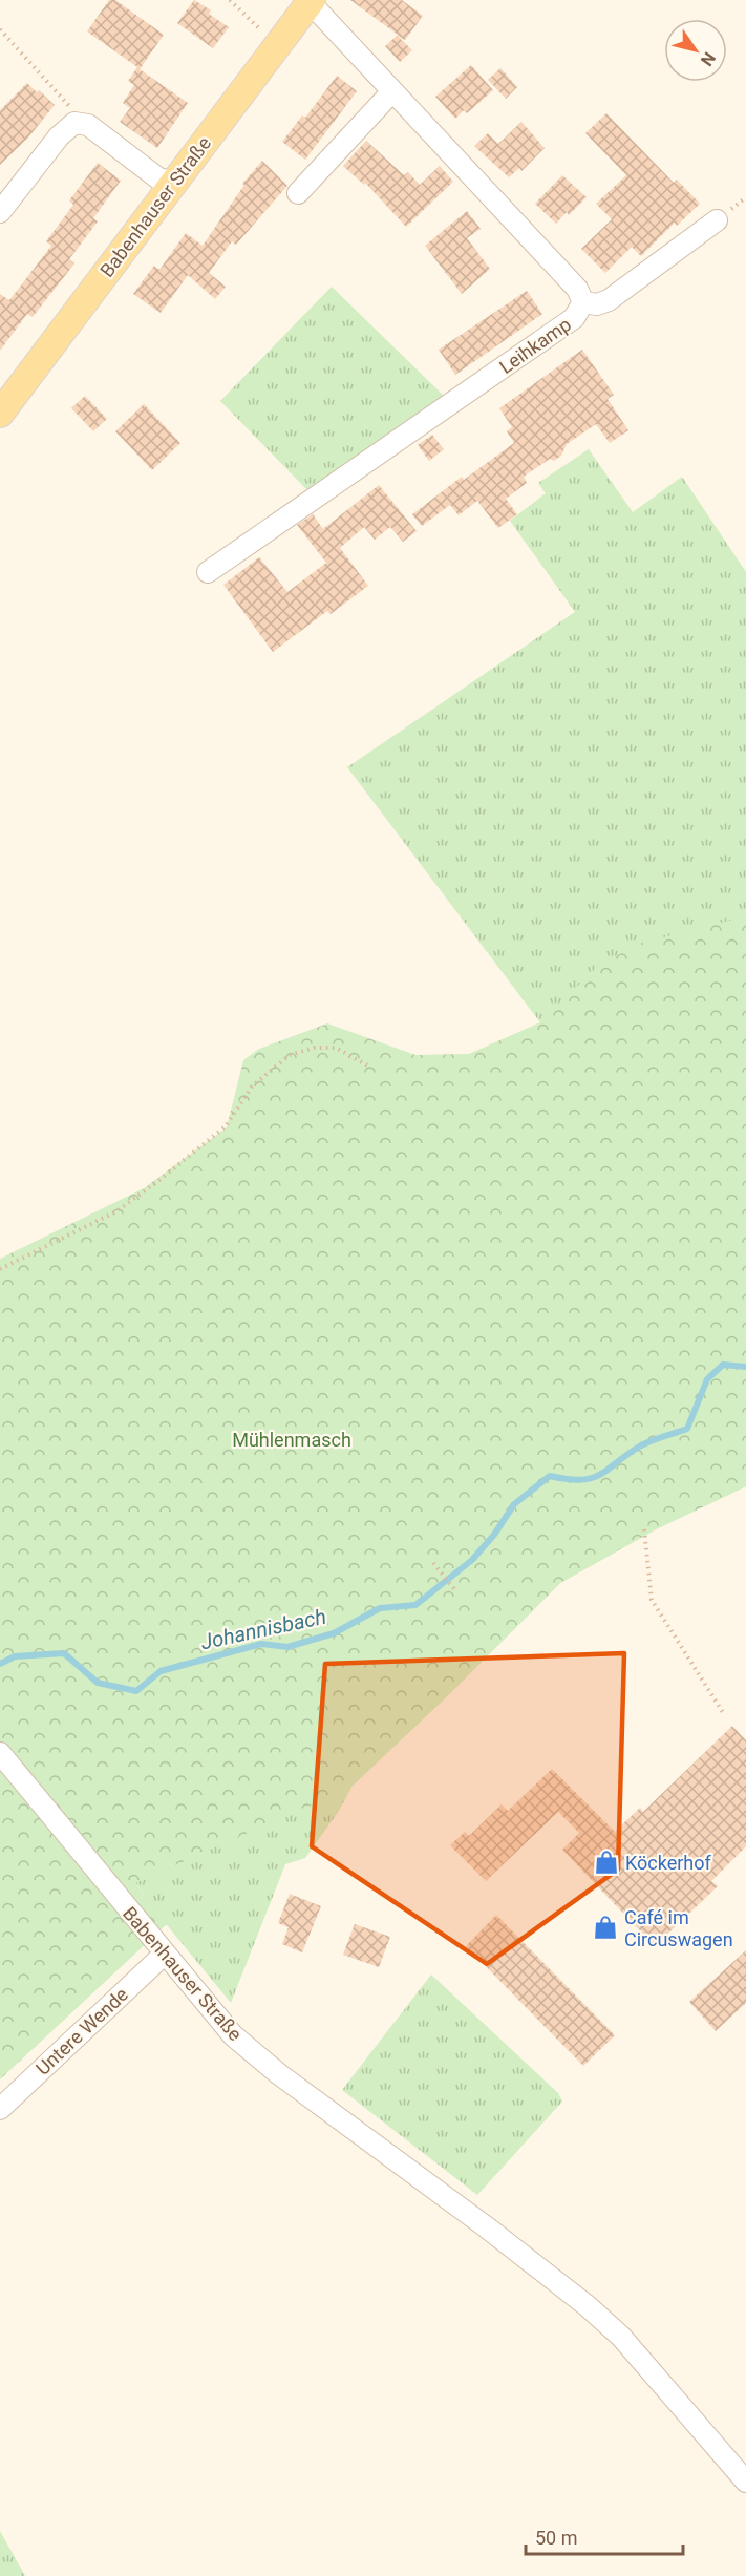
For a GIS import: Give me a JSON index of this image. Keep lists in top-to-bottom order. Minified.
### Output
{"streets":{"main road":["Babenhauser Straße"],"street":["Leihkamp","Untere Wende"]},"crossings":[["Babenhauser Straße","Leihkamp"],["Babenhauser Straße","Untere Wende"]],"water":["Johannisbach"],"parks":["Mühlenmasch"],"places":{"shop":["Köckerhof","Café im Circuswagen"]},"scale_bar":"50 m","north":"bottom right"}
